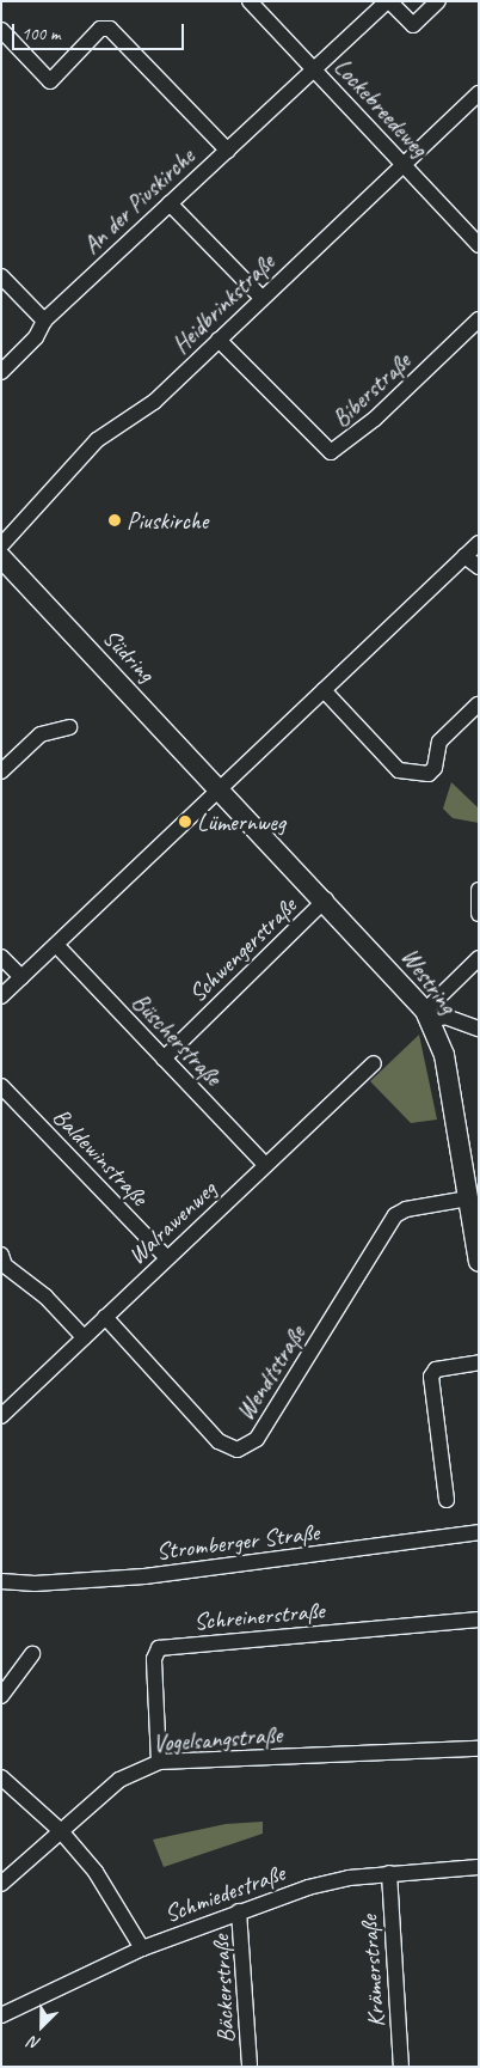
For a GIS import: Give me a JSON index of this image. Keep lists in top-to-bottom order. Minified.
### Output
{"streets":{"main road":["Südring","Westring"],"street":["Lockebreedeweg","An der Piuskirche","Heidbrinkstraße","Biberstraße","Schwengerstraße","Büscherstraße","Baldewinstraße","Walrawenweg","Wendtstraße","Stromberger Straße","Schreinerstraße","Vogelsangstraße","Schmiedestraße","Krämerstraße","Bäckerstraße"]},"crossings":[["Lockebreedeweg","An der Piuskirche"],["Lockebreedeweg","Heidbrinkstraße"],["Heidbrinkstraße","Biberstraße"],["Südring","Westring"],["Schwengerstraße","Westring"],["Schwengerstraße","Büscherstraße"],["Westring","Wendtstraße"],["Büscherstraße","Walrawenweg"],["Baldewinstraße","Walrawenweg"],["Walrawenweg","Wendtstraße"],["Schreinerstraße","Vogelsangstraße"],["Schmiedestraße","Krämerstraße"],["Schmiedestraße","Bäckerstraße"]],"places":["Piuskirche","Lümernweg"],"scale_bar":"100 m","north":"bottom left"}
